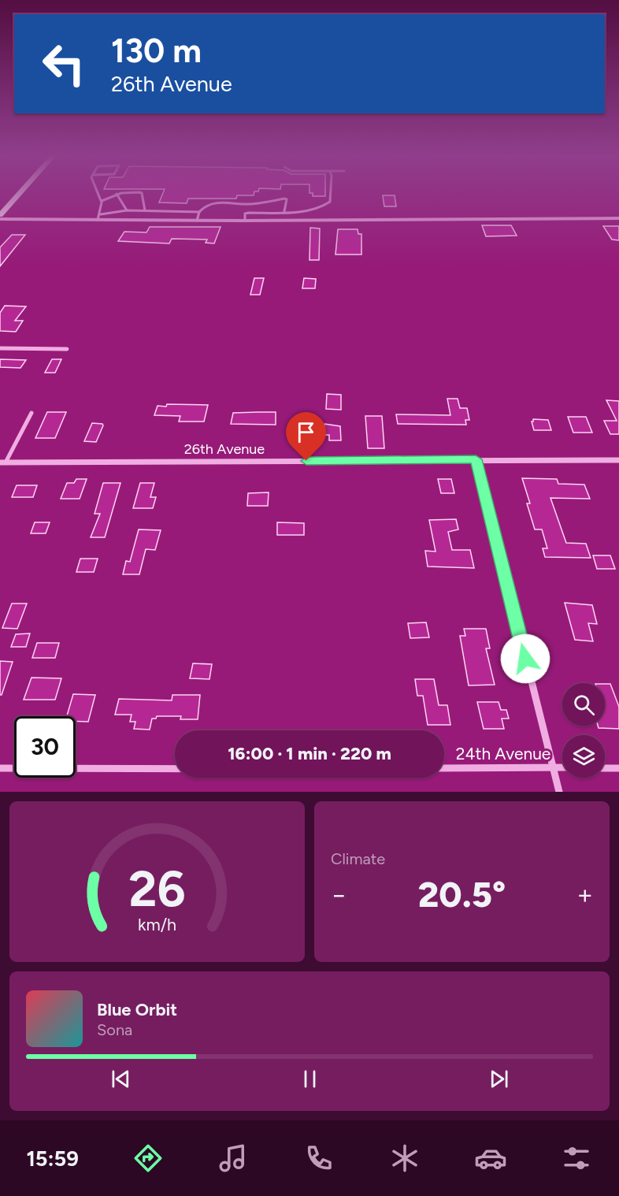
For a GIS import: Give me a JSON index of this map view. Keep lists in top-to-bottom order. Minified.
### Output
{"streets":{"street":["26th Avenue","24th Avenue"]},"page":{"turn":["130 m","26th Avenue"],"limit":"30","trip":"16:00 · 1 min · 220 m","tile":"Climate","heat":["−","20.5°","+"],"song":["Blue Orbit","Sona"],"tabs":"15:59","gauge":["26","km/h"]}}
